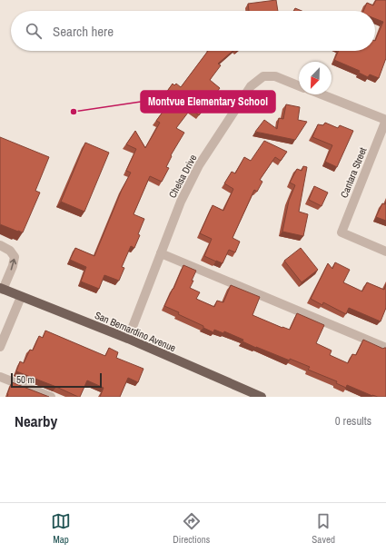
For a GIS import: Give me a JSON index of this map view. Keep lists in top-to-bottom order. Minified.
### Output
{"streets":{"main road":["San Bernardino Avenue"],"street":["Cantara Street","Chelsa Drive"]},"crossings":[["Chelsa Drive","San Bernardino Avenue"]],"places":["Montvue Elementary School"],"scale_bar":"50 m","north":"bottom left","page":{"search":"Search here","scale":"50 m","heading":["Nearby","0 results"],"nav":["Map","Directions","Saved"]}}
